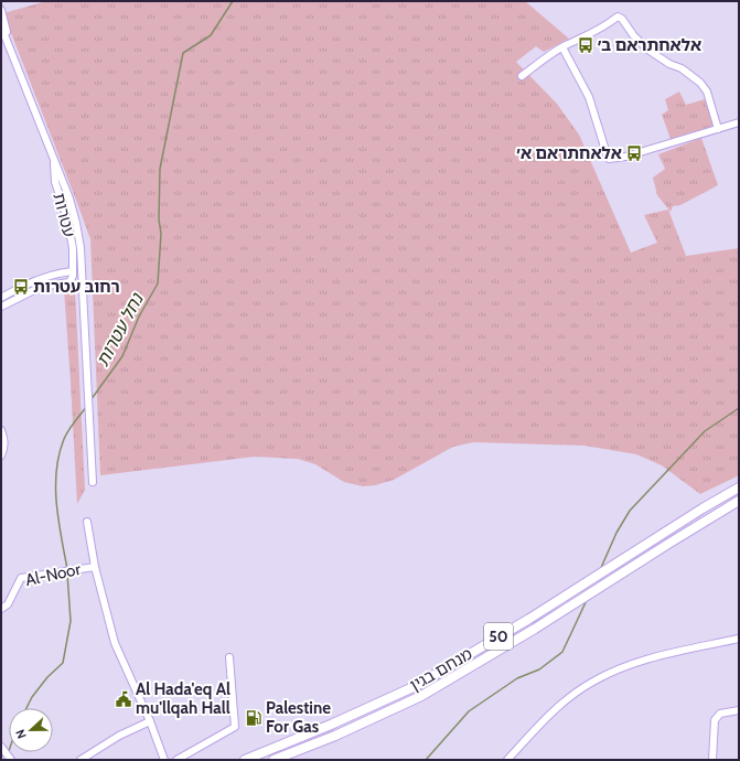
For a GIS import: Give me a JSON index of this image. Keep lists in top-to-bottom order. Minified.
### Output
{"streets":{"highway":["50","מנחם בגין"],"street":["עטרות","Al-Noor"]},"water":["נחל עטרות"],"places":{"bus stop":["אלאחתראם ב׳","אלאחתראם א׳","רחוב עטרות"],"public building":["Al Hada'eq Al mu'llqah Hall"],"fuel station":["Palestine For Gas"]},"north":"left"}
